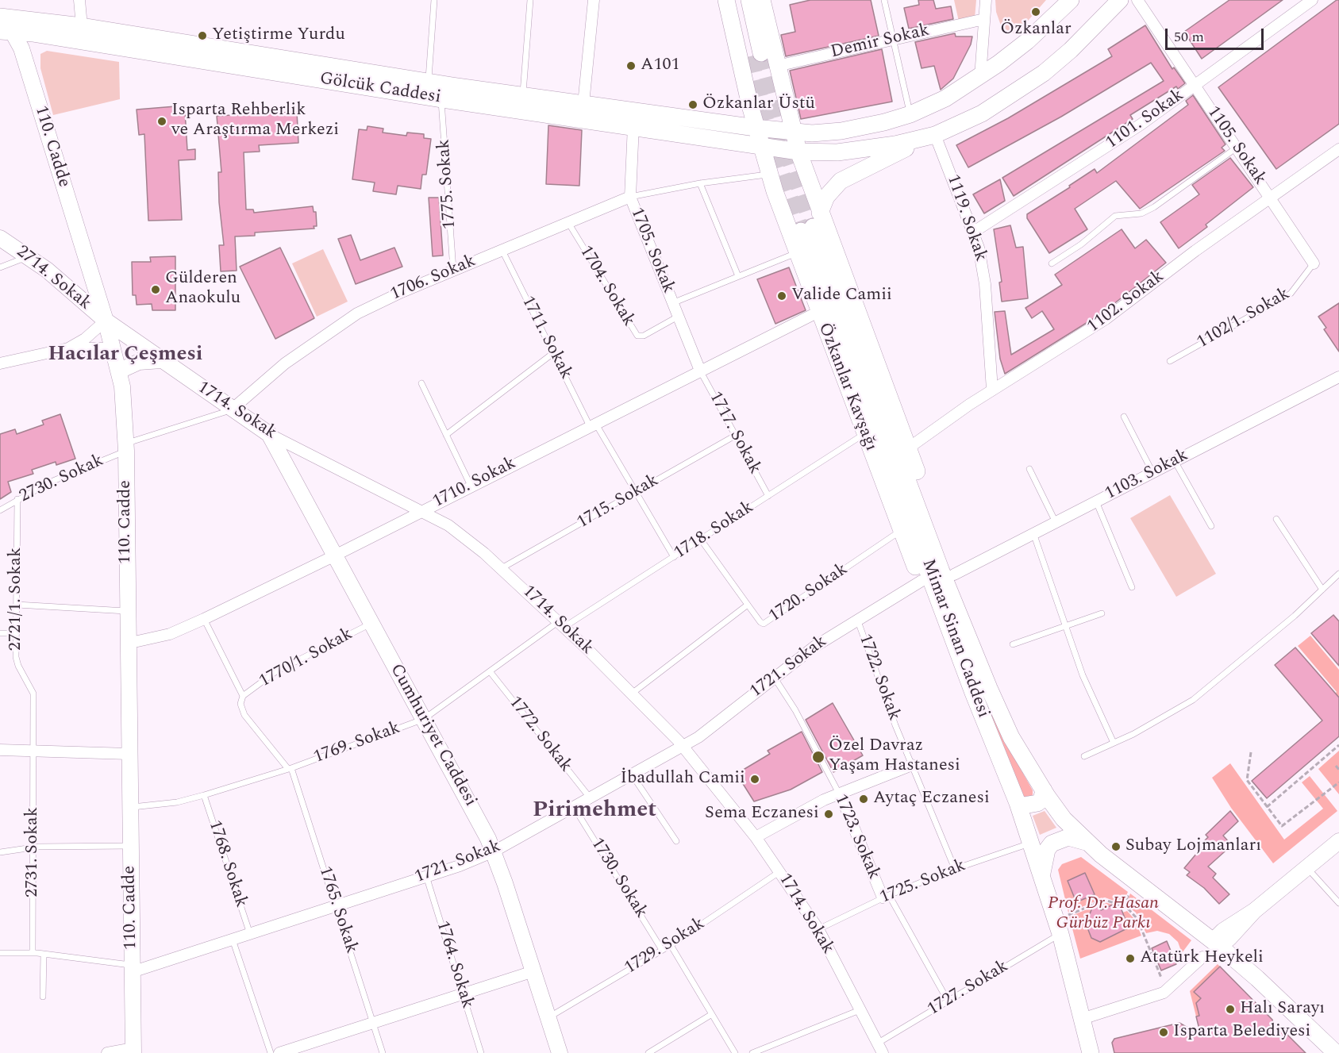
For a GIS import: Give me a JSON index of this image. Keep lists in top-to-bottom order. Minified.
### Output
{"streets":{"main road":["Gölcük Caddesi","Özkanlar Kavşağı","Mimar Sinan Caddesi"],"street":["Demir Sokak","1101. Sokak","1105. Sokak","110. Cadde","1119. Sokak","1705. Sokak","2714. Sokak","1706. Sokak","1102. Sokak","1102/1. Sokak","1714. Sokak","1103. Sokak","1710. Sokak","1721. Sokak","Cumhuriyet Caddesi","1723. Sokak"],"lane":["1775. Sokak","1704. Sokak","1711. Sokak","1717. Sokak","2730. Sokak","1715. Sokak","1718. Sokak","1720. Sokak","2721/1. Sokak","1770/1. Sokak","1722. Sokak","1772. Sokak","1769. Sokak","2731. Sokak","1768. Sokak","1730. Sokak","1725. Sokak","1765. Sokak","1729. Sokak","1764. Sokak","1727. Sokak"]},"crossings":[["Demir Sokak","Özkanlar Kavşağı"],["Gölcük Caddesi","110. Cadde"],["Gölcük Caddesi","1775. Sokak"],["Gölcük Caddesi","1119. Sokak"],["Gölcük Caddesi","1705. Sokak"],["Gölcük Caddesi","Özkanlar Kavşağı"],["1101. Sokak","1105. Sokak"],["1101. Sokak","1119. Sokak"],["1105. Sokak","1102. Sokak"],["1105. Sokak","1102/1. Sokak"],["110. Cadde","2714. Sokak"],["110. Cadde","1706. Sokak"],["110. Cadde","1714. Sokak"],["110. Cadde","2730. Sokak"],["110. Cadde","1710. Sokak"],["110. Cadde","1721. Sokak"],["110. Cadde","1769. Sokak"],["1775. Sokak","1706. Sokak"],["1119. Sokak","1102. Sokak"],["1705. Sokak","1706. Sokak"],["1705. Sokak","1704. Sokak"],["1705. Sokak","1717. Sokak"],["1705. Sokak","1710. Sokak"],["2714. Sokak","1714. Sokak"],["1706. Sokak","1704. Sokak"],["1706. Sokak","1711. Sokak"],["1706. Sokak","Özkanlar Kavşağı"],["1706. Sokak","1714. Sokak"],["1706. Sokak","2730. Sokak"],["1102. Sokak","1102/1. Sokak"],["1102. Sokak","Özkanlar Kavşağı"],["1711. Sokak","1710. Sokak"],["1711. Sokak","1715. Sokak"],["1711. Sokak","1718. Sokak"],["Özkanlar Kavşağı","1103. Sokak"],["Özkanlar Kavşağı","1710. Sokak"],["Özkanlar Kavşağı","1718. Sokak"],["Özkanlar Kavşağı","1720. Sokak"],["Özkanlar Kavşağı","Mimar Sinan Caddesi"],["Özkanlar Kavşağı","1721. Sokak"],["1714. Sokak","1710. Sokak"],["1714. Sokak","1715. Sokak"],["1714. Sokak","1718. Sokak"],["1714. Sokak","1720. Sokak"],["1714. Sokak","1721. Sokak"],["1714. Sokak","Cumhuriyet Caddesi"],["1714. Sokak","1769. Sokak"],["1714. Sokak","1725. Sokak"],["1714. Sokak","1729. Sokak"],["1714. Sokak","1727. Sokak"],["1717. Sokak","1710. Sokak"],["1717. Sokak","1715. Sokak"],["1717. Sokak","1718. Sokak"],["2730. Sokak","2721/1. Sokak"],["1710. Sokak","Cumhuriyet Caddesi"],["1718. Sokak","1769. Sokak"],["2721/1. Sokak","2731. Sokak"],["Mimar Sinan Caddesi","1725. Sokak"],["Mimar Sinan Caddesi","1727. Sokak"],["1770/1. Sokak","Cumhuriyet Caddesi"],["1721. Sokak","1722. Sokak"],["1721. Sokak","1772. Sokak"],["1721. Sokak","Cumhuriyet Caddesi"],["1721. Sokak","1723. Sokak"],["1721. Sokak","1768. Sokak"],["1721. Sokak","1730. Sokak"],["1721. Sokak","1765. Sokak"],["1721. Sokak","1764. Sokak"],["1722. Sokak","1725. Sokak"],["1772. Sokak","1769. Sokak"],["Cumhuriyet Caddesi","1769. Sokak"],["Cumhuriyet Caddesi","1729. Sokak"],["1769. Sokak","1768. Sokak"],["1769. Sokak","1765. Sokak"],["1723. Sokak","1725. Sokak"],["1730. Sokak","1729. Sokak"]],"districts":["Hacılar Çeşmesi","Pirimehmet"],"parks":["Prof. Dr. Hasan Gürbüz Parkı"],"places":["Özkanlar","Yetiştirme Yurdu","A101","Özkanlar Üstü","Isparta Rehberlik ve Araştırma Merkezi","Gülderen Anaokulu","Valide Camii","Özel Davraz Yaşam Hastanesi","İbadullah Camii","Aytaç Eczanesi","Sema Eczanesi","Subay Lojmanları","Atatürk Heykeli","Halı Sarayı","Isparta Belediyesi"],"scale_bar":"50 m"}
